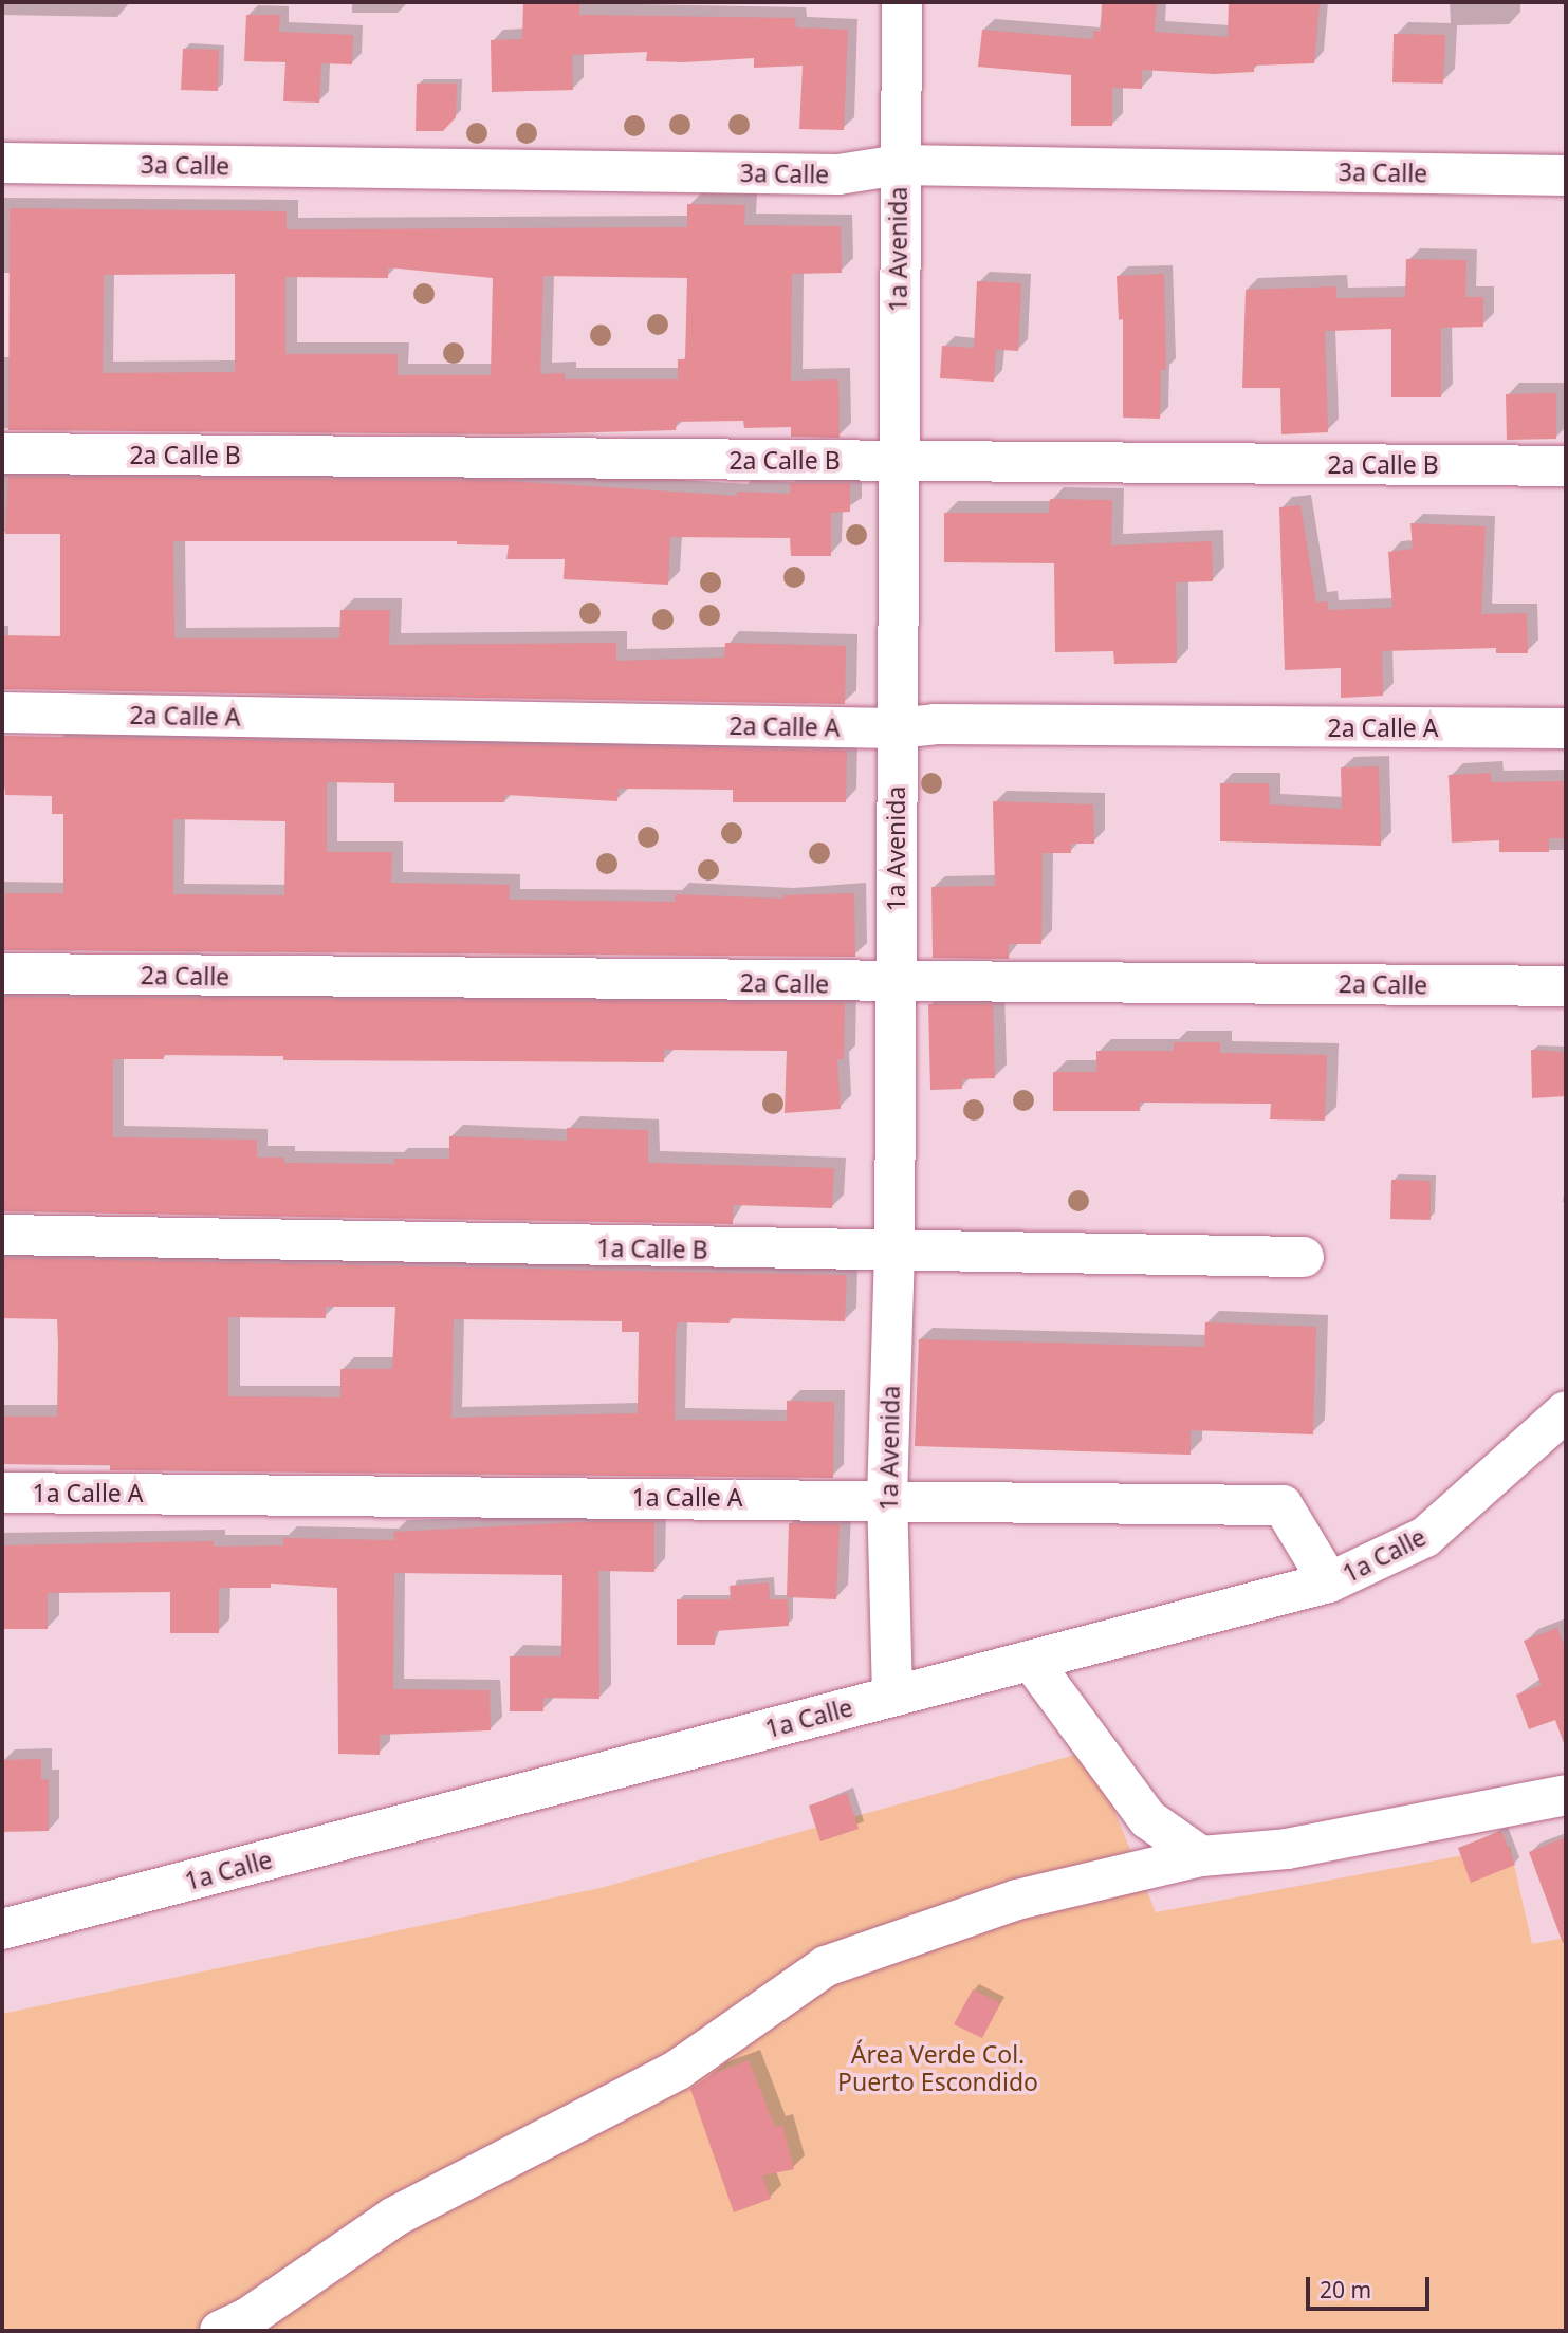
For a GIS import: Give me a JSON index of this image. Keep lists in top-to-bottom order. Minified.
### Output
{"streets":{"street":["3a Calle","1a Avenida","2a Calle B","2a Calle A","2a Calle","1a Calle B","1a Calle A","1a Calle"]},"crossings":[["3a Calle","1a Avenida"],["1a Avenida","2a Calle B"],["1a Avenida","2a Calle A"],["1a Avenida","2a Calle"],["1a Avenida","1a Calle B"],["1a Avenida","1a Calle A"],["1a Avenida","1a Calle"],["1a Calle A","1a Calle"]],"parks":["Área Verde Col. Puerto Escondido"],"scale_bar":"20 m"}
